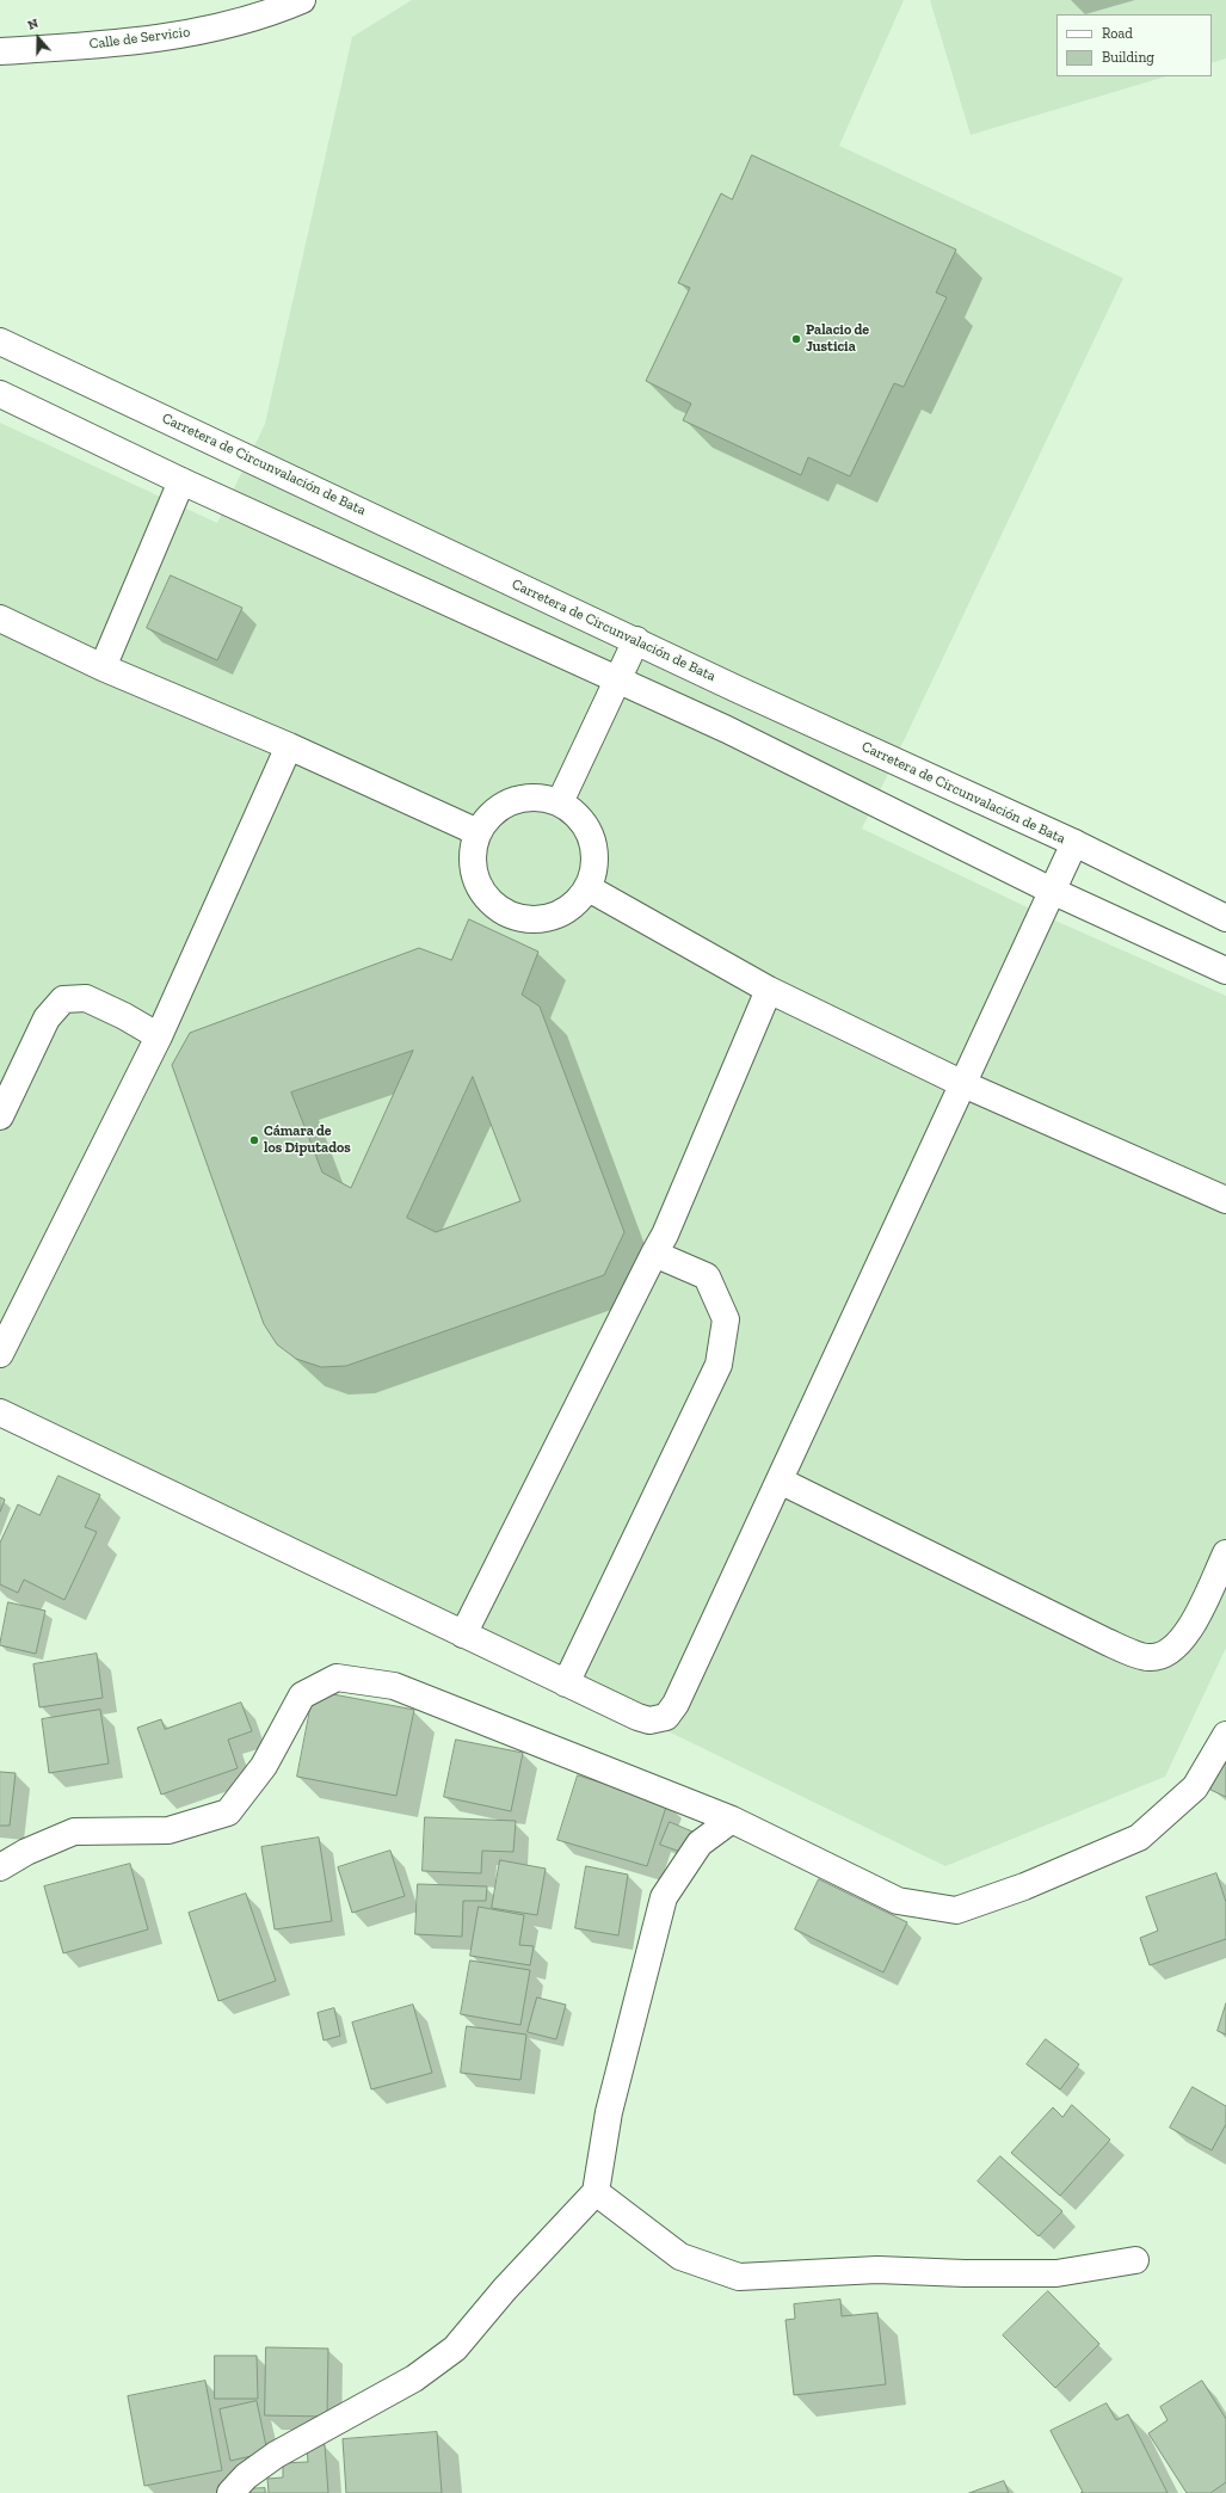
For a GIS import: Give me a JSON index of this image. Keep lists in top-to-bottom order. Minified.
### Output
{"streets":{"street":["Calle de Servicio","Carretera de Circunvalación de Bata"]},"places":["Palacio de Justicia","Cámara de los Diputados"],"legend":["Road","Building"],"north":"top"}
